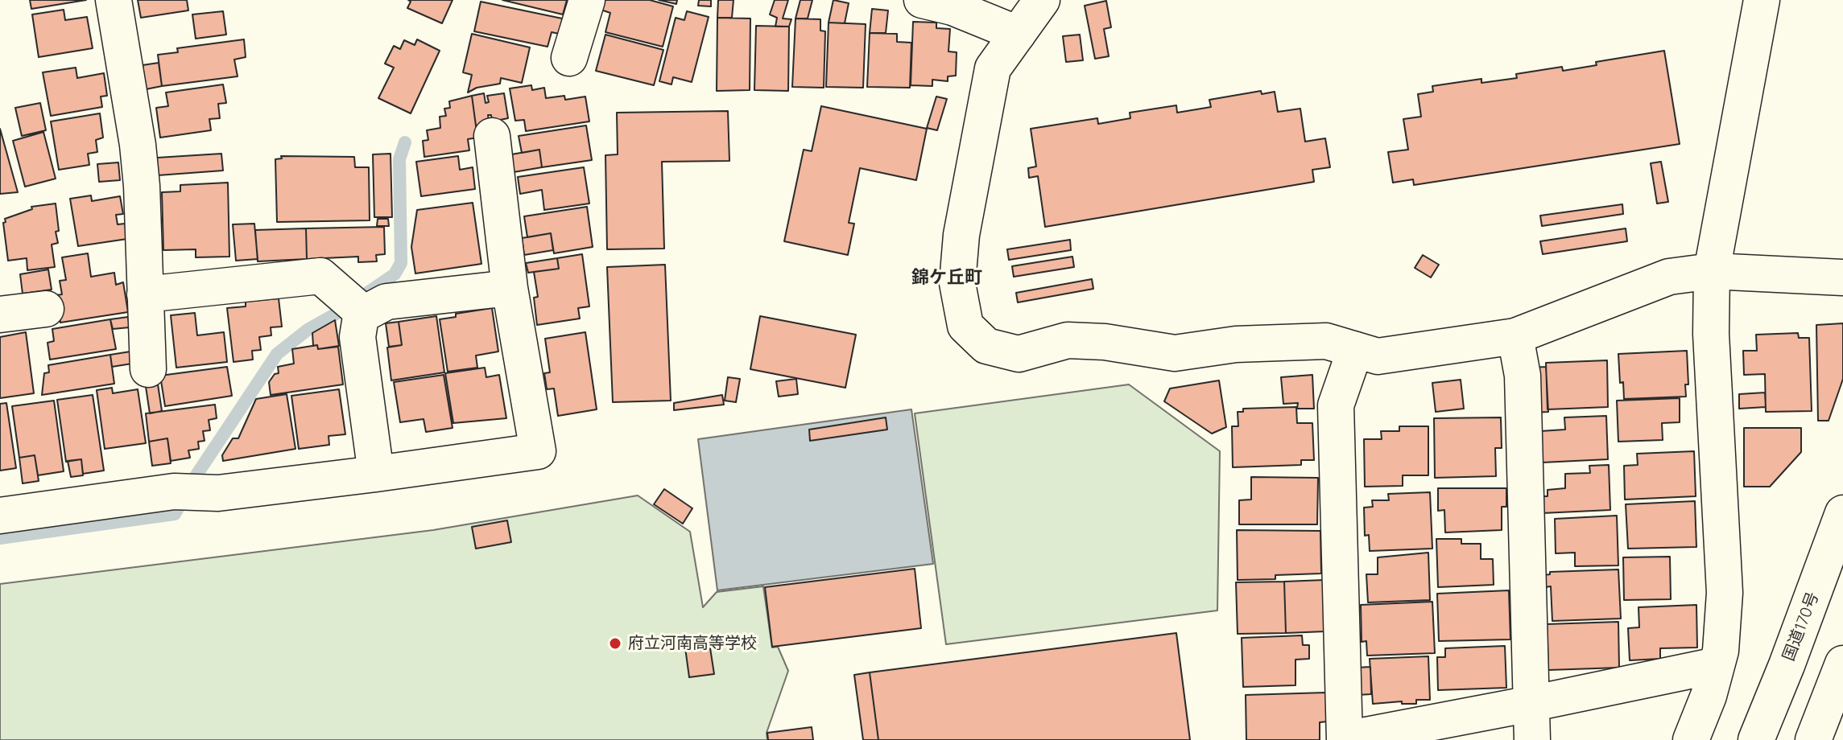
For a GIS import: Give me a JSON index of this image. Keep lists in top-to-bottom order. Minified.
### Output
{"streets":{"main road":["国道170号"]},"districts":["錦ケ丘町"],"places":["府立河南高等学校"]}
